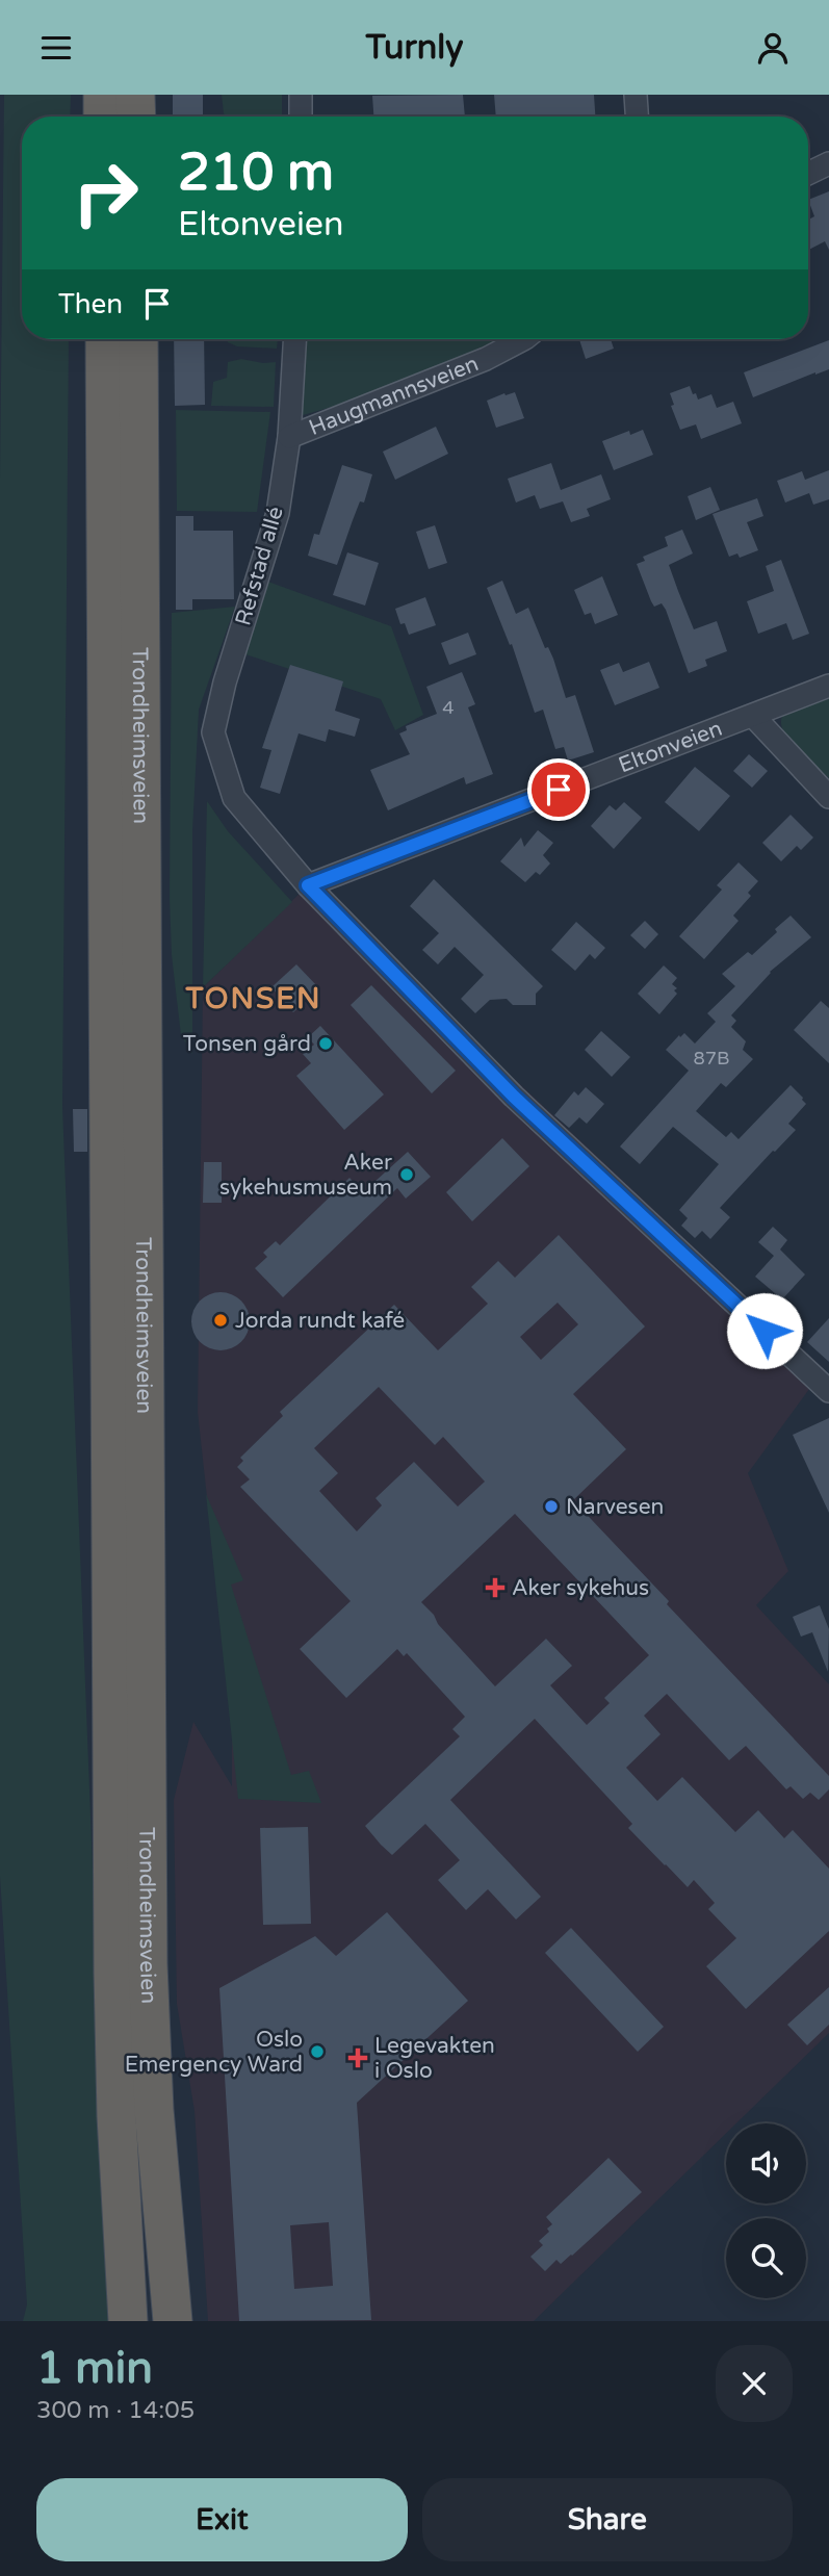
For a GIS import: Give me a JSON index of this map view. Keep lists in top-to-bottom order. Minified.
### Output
{"streets":{"highway":["Trondheimsveien"],"street":["Haugmannsveien","Refstad allé","Eltonveien"]},"crossings":[["Haugmannsveien","Refstad allé"],["Refstad allé","Eltonveien"]],"districts":["TONSEN"],"places":{"other":["Tonsen gård","Aker sykehusmuseum","Jorda rundt kafé","Narvesen","Oslo Emergency Ward"],"health":["Aker sykehus","Legevakten i Oslo"]},"house_numbers":["4","87B"],"page":{"header":"Turnly","turn":["210 m","Eltonveien"],"then":"Then","heading":["1 min","300 m · 14:05"],"buttons":["Exit","Share"]}}
